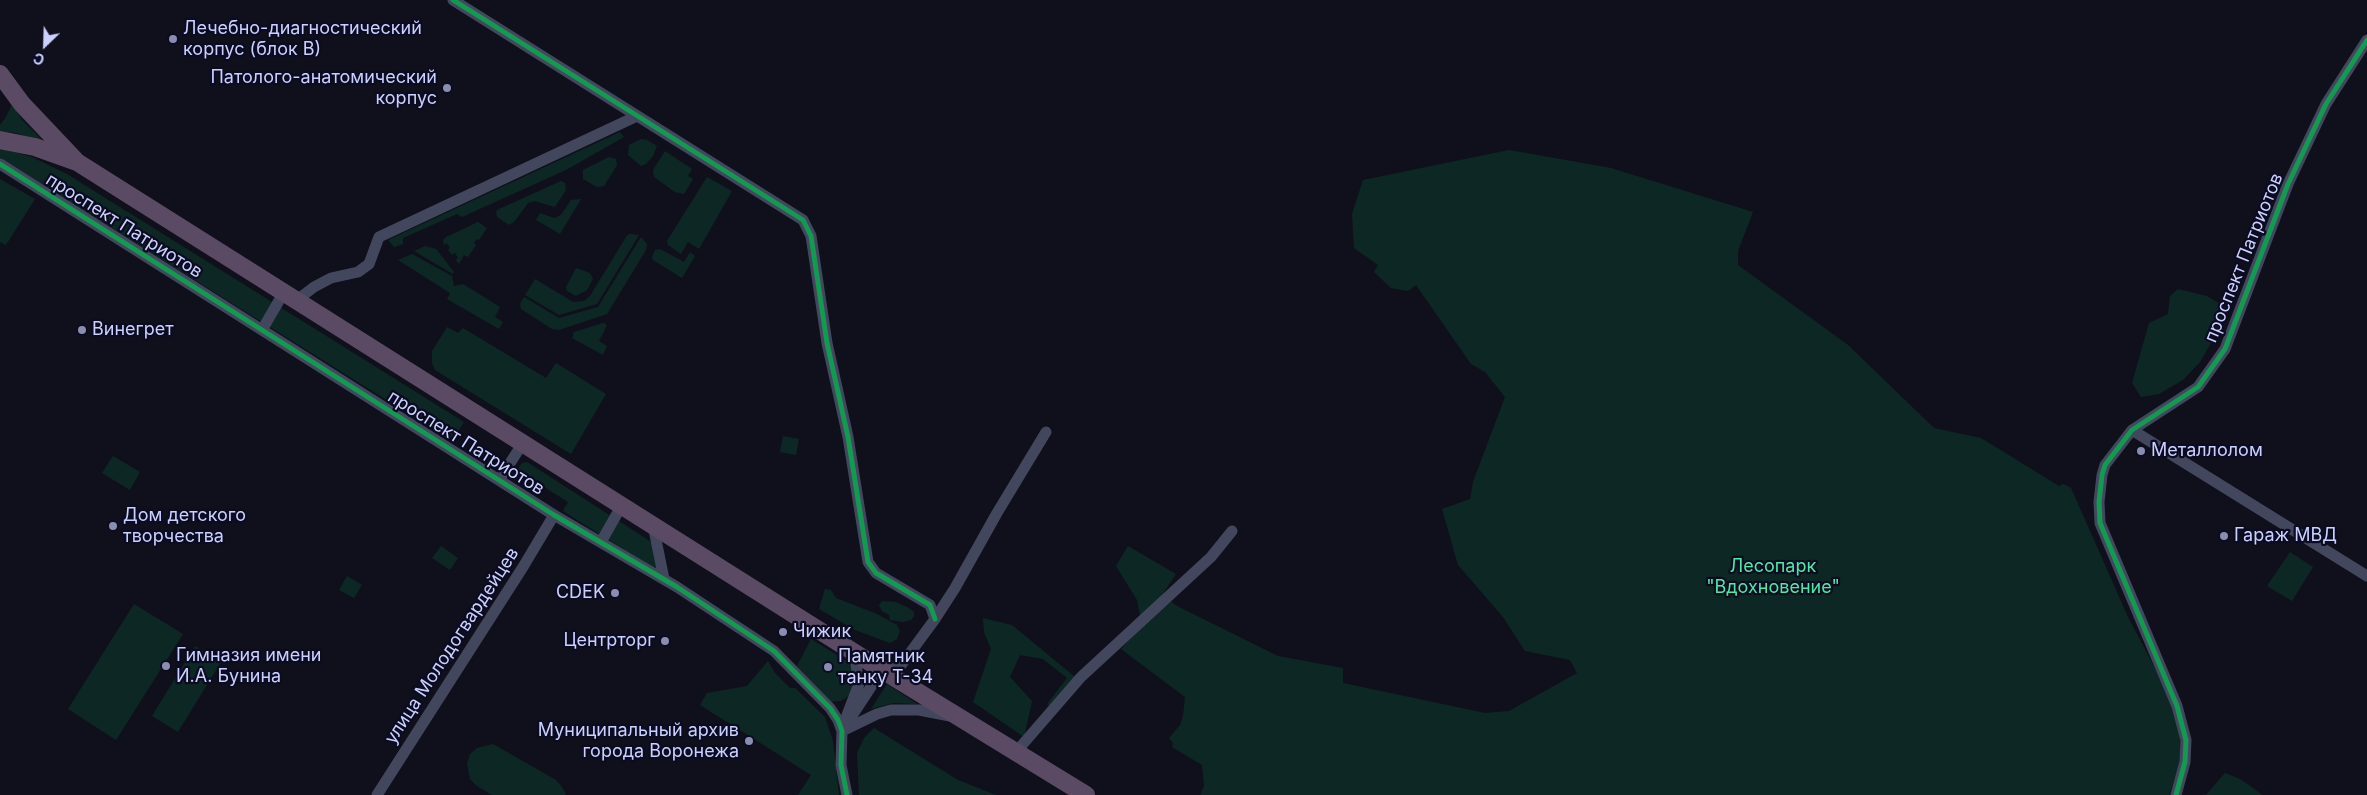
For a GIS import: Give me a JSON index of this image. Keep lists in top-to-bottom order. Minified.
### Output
{"streets":{"highway":["проспект Патриотов"],"street":["улица Молодогвардейцев"]},"crossings":[["проспект Патриотов","улица Молодогвардейцев"]],"parks":["Лесопарк \"Вдохновение\""],"places":["Лечебно-диагностический корпус (блок В)","Патолого-анатомический корпус","Винегрет","Металлолом","Дом детского творчества","Гараж МВД","CDEK","Чижик","Центрторг","Гимназия имени И.А. Бунина","Памятник танку Т-34","Муниципальный архив города Воронежа"],"north":"bottom left"}
